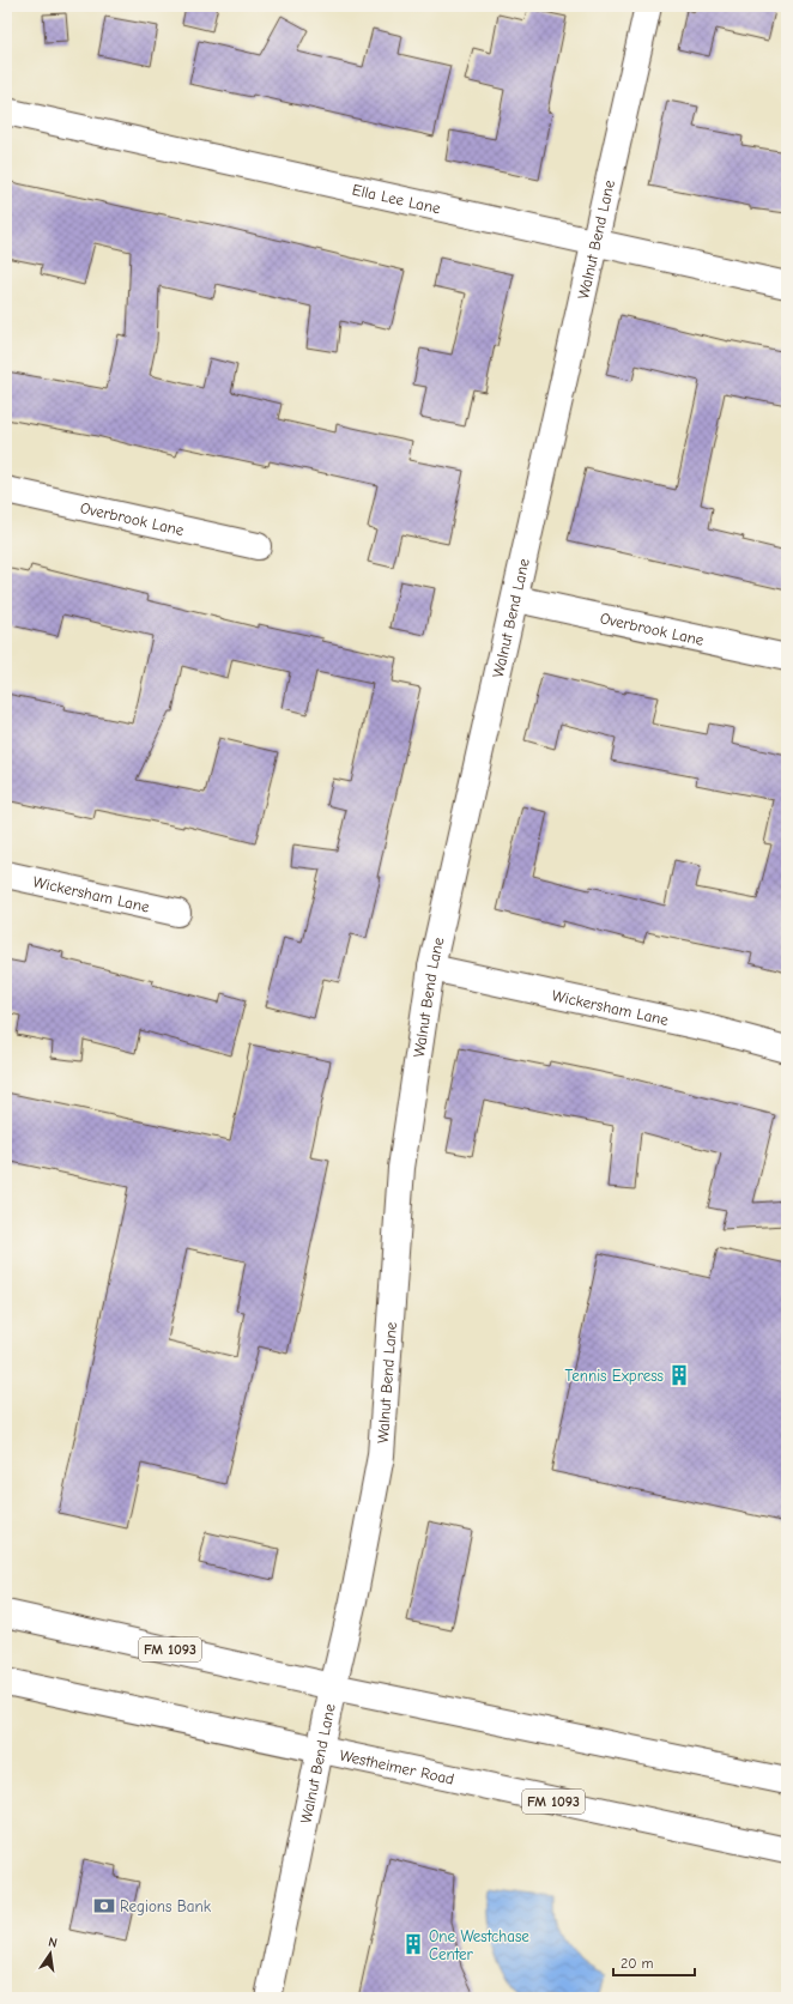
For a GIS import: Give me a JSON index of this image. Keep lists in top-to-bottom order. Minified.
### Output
{"streets":{"street":["Ella Lee Lane","Walnut Bend Lane","Overbrook Lane","Wickersham Lane","FM 1093","Westheimer Road"]},"crossings":[["Ella Lee Lane","Walnut Bend Lane"],["Walnut Bend Lane","Overbrook Lane"],["Walnut Bend Lane","Wickersham Lane"],["Walnut Bend Lane","FM 1093"],["Walnut Bend Lane","Westheimer Road"]],"places":{"building":["Tennis Express","One Westchase Center"],"bank":["Regions Bank"]},"scale_bar":"20 m","north":"top"}
